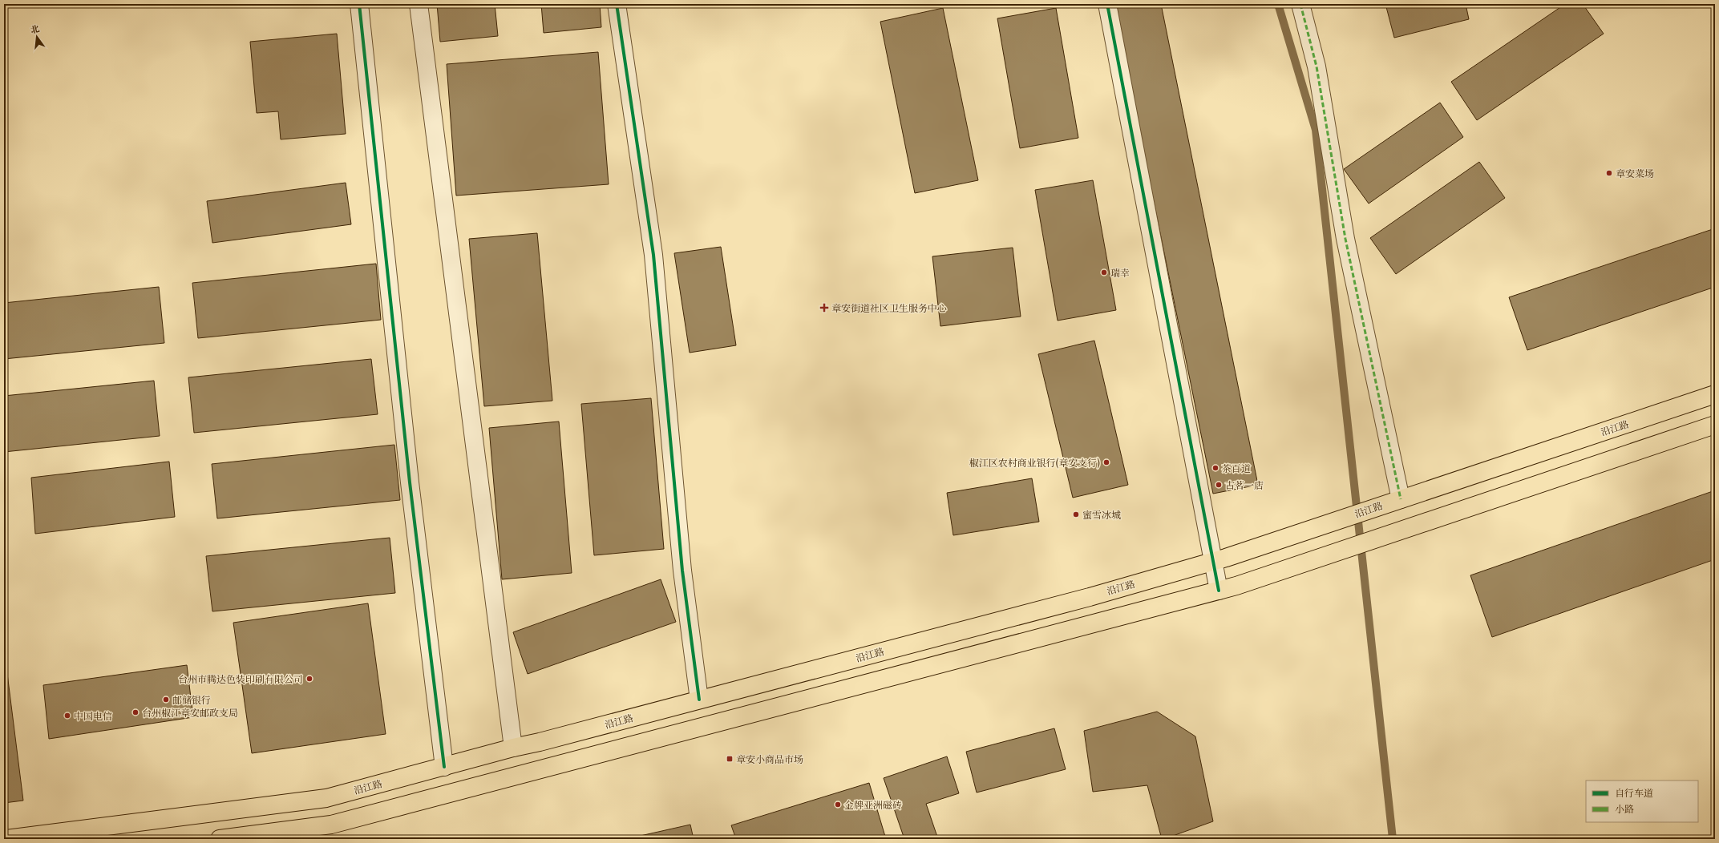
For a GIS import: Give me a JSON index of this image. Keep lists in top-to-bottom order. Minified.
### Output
{"streets":{"main road":["沿江路"]},"places":{"other":["章安菜场","瑞幸","椒江区农村商业银行(章安支行)","茶百道","古茗一店","蜜雪冰城","台州市腾达色装印刷有限公司","邮储银行","台州椒江章安邮政支局","中国电信","金牌亚洲磁砖"],"health":["章安街道社区卫生服务中心"],"transit":["章安小商品市场"]},"legend":["自行车道","小路"],"north":"top"}
